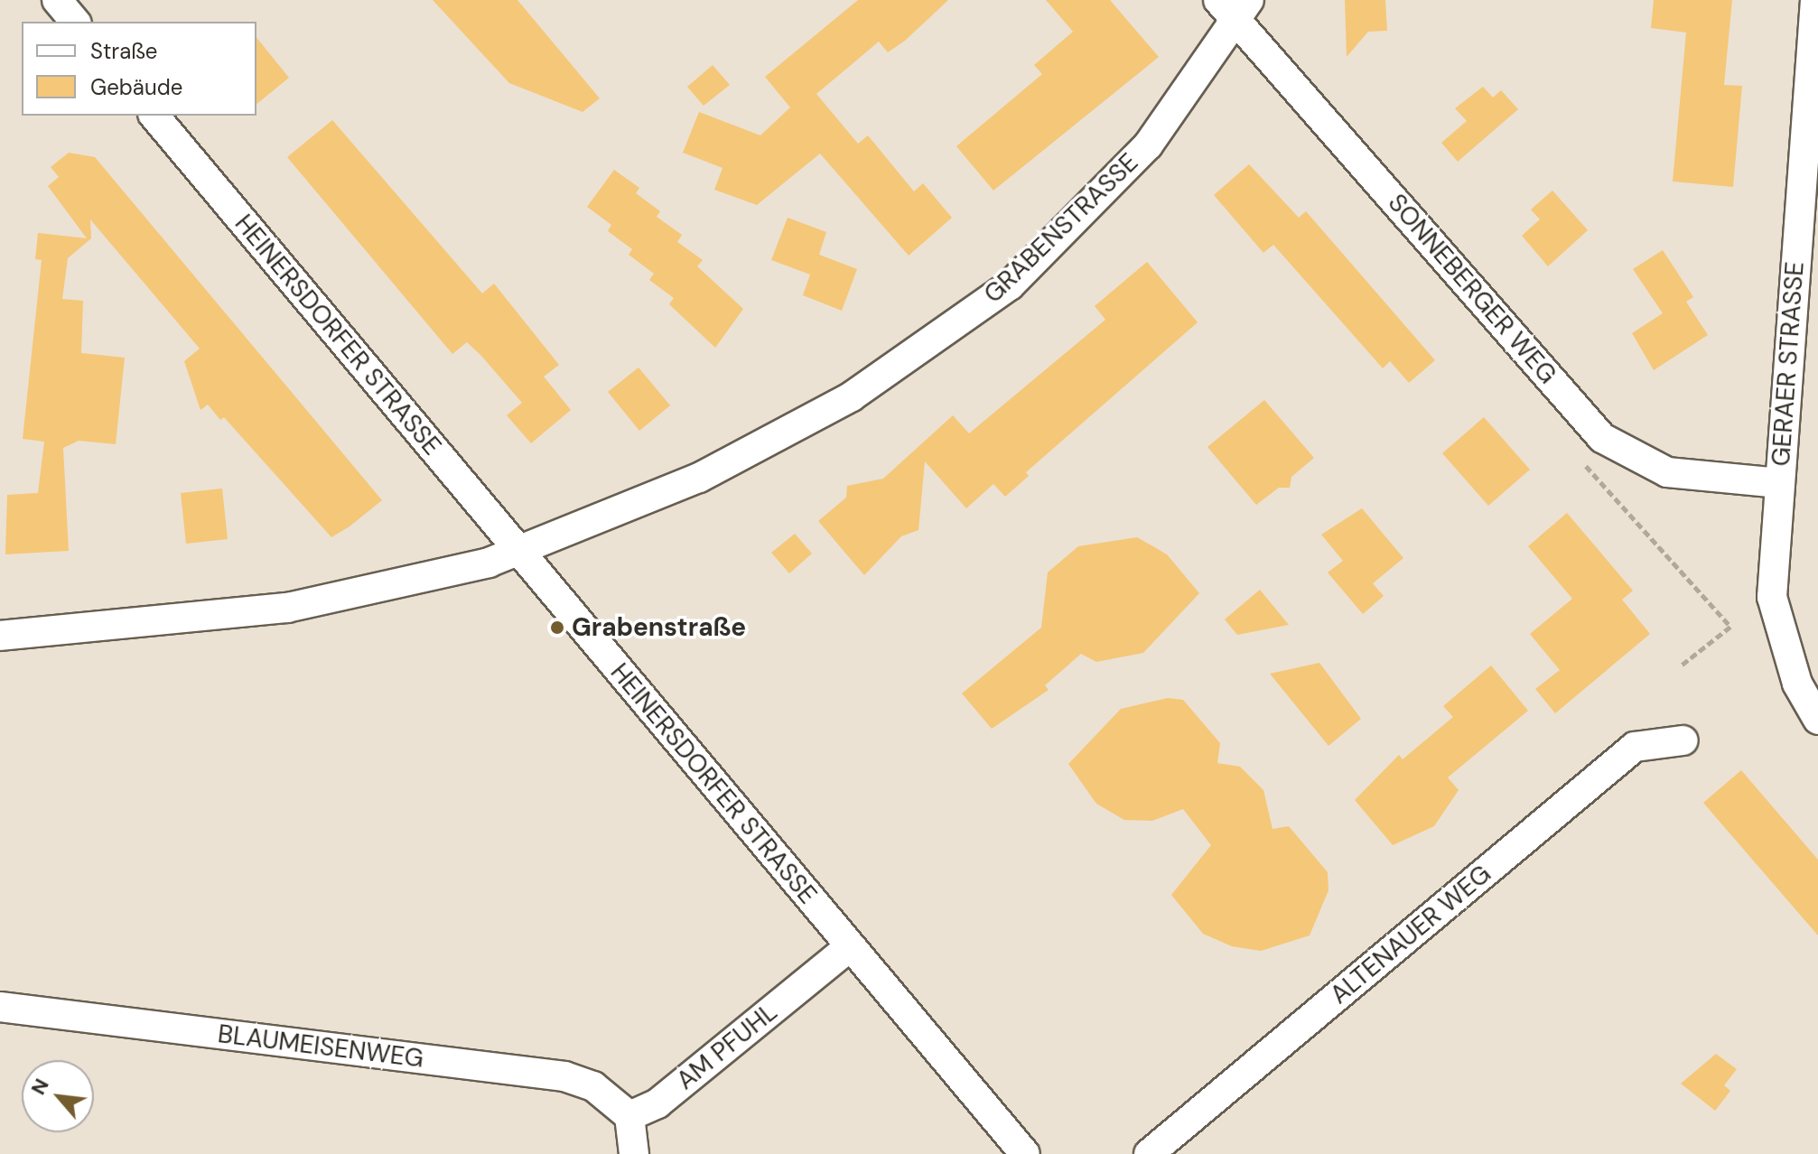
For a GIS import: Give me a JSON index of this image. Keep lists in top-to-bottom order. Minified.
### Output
{"streets":{"street":["GRABENSTRASSE","SONNEBERGER WEG","HEINERSDORFER STRASSE","GERAER STRASSE","ALTENAUER WEG","BLAUMEISENWEG","AM PFUHL"]},"crossings":[["GRABENSTRASSE","SONNEBERGER WEG"],["GRABENSTRASSE","HEINERSDORFER STRASSE"],["SONNEBERGER WEG","GERAER STRASSE"],["HEINERSDORFER STRASSE","AM PFUHL"],["BLAUMEISENWEG","AM PFUHL"]],"places":["Grabenstraße"],"legend":["Straße","Gebäude"],"north":"top left"}
